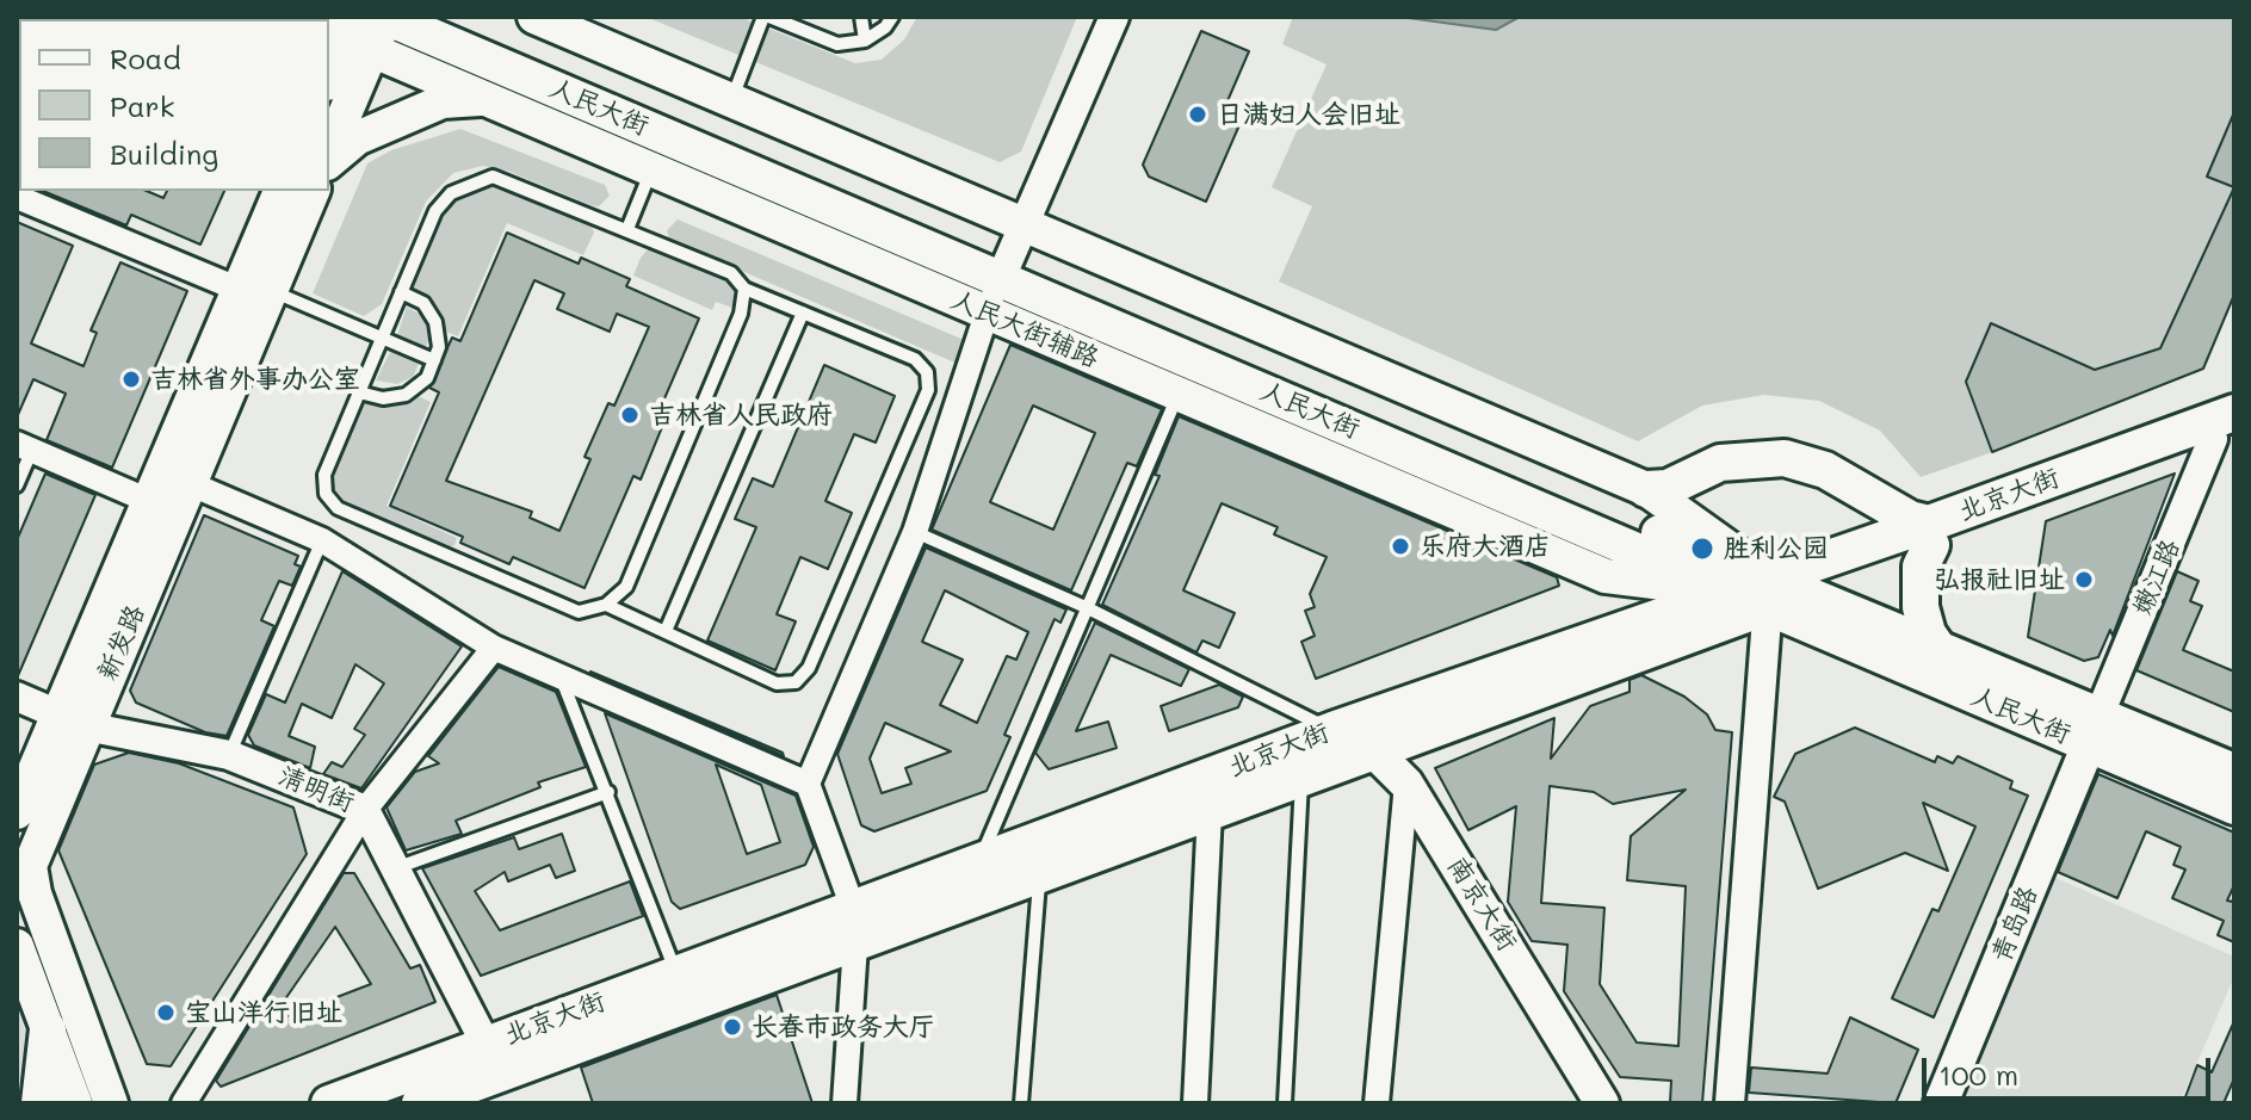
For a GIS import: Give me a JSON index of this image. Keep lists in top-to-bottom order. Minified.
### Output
{"streets":{"main road":["人民大街","人民大街辅路","北京大街","新发路","南京大街","青岛路"],"street":["嫩江路","清明街"]},"crossings":[["人民大街","人民大街辅路"],["人民大街","北京大街"],["人民大街","嫩江路"],["人民大街","青岛路"],["人民大街辅路","北京大街"],["北京大街","嫩江路"],["北京大街","清明街"],["北京大街","南京大街"],["嫩江路","青岛路"],["新发路","清明街"]],"places":["日满妇人会旧址","吉林省外事办公室","吉林省人民政府","乐府大酒店","胜利公园","弘报社旧址","宝山洋行旧址","长春市政务大厅"],"legend":["Road","Park","Building"],"scale_bar":"100 m"}
